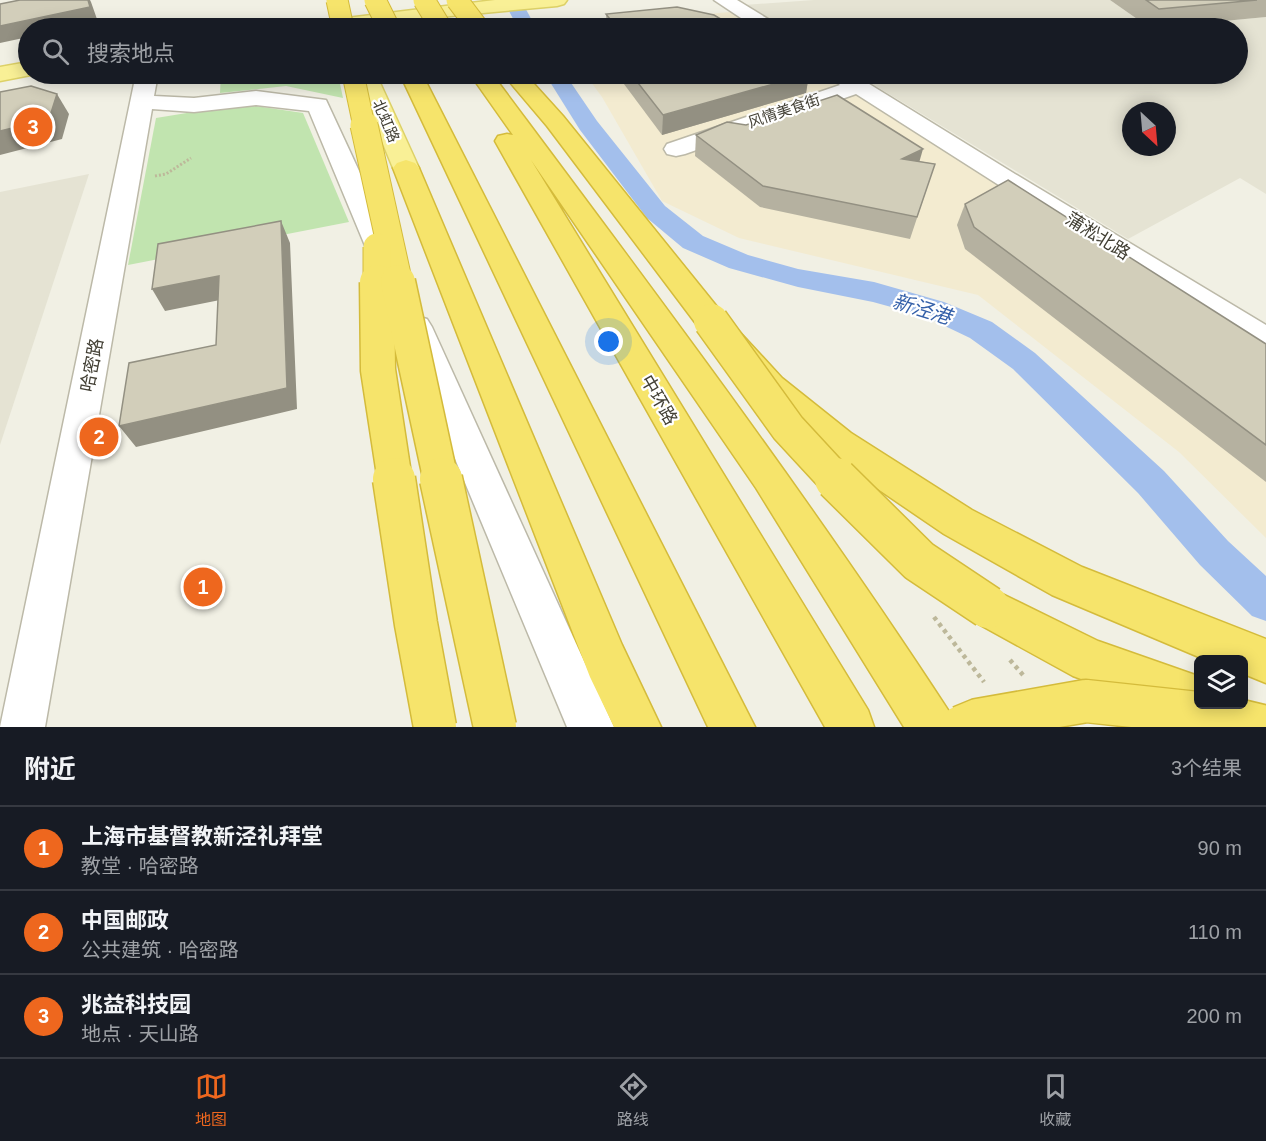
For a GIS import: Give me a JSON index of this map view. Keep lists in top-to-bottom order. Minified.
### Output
{"streets":{"highway":["中环路"],"main road":["北虹路"],"street":["风情美食街","蒲淞北路","哈密路"]},"water":["新泾港"],"north":"bottom right","page":{"search":"搜索地点","pins":["3","2","1"],"heading":["附近","3个结果"],"list":[{"mark":"1","name":"上海市基督教新泾礼拜堂","note":"教堂 · 哈密路","value":"90 m"},{"mark":"2","name":"中国邮政","note":"公共建筑 · 哈密路","value":"110 m"},{"mark":"3","name":"兆益科技园","note":"地点 · 天山路","value":"200 m"}],"nav":["地图","路线","收藏"]}}
